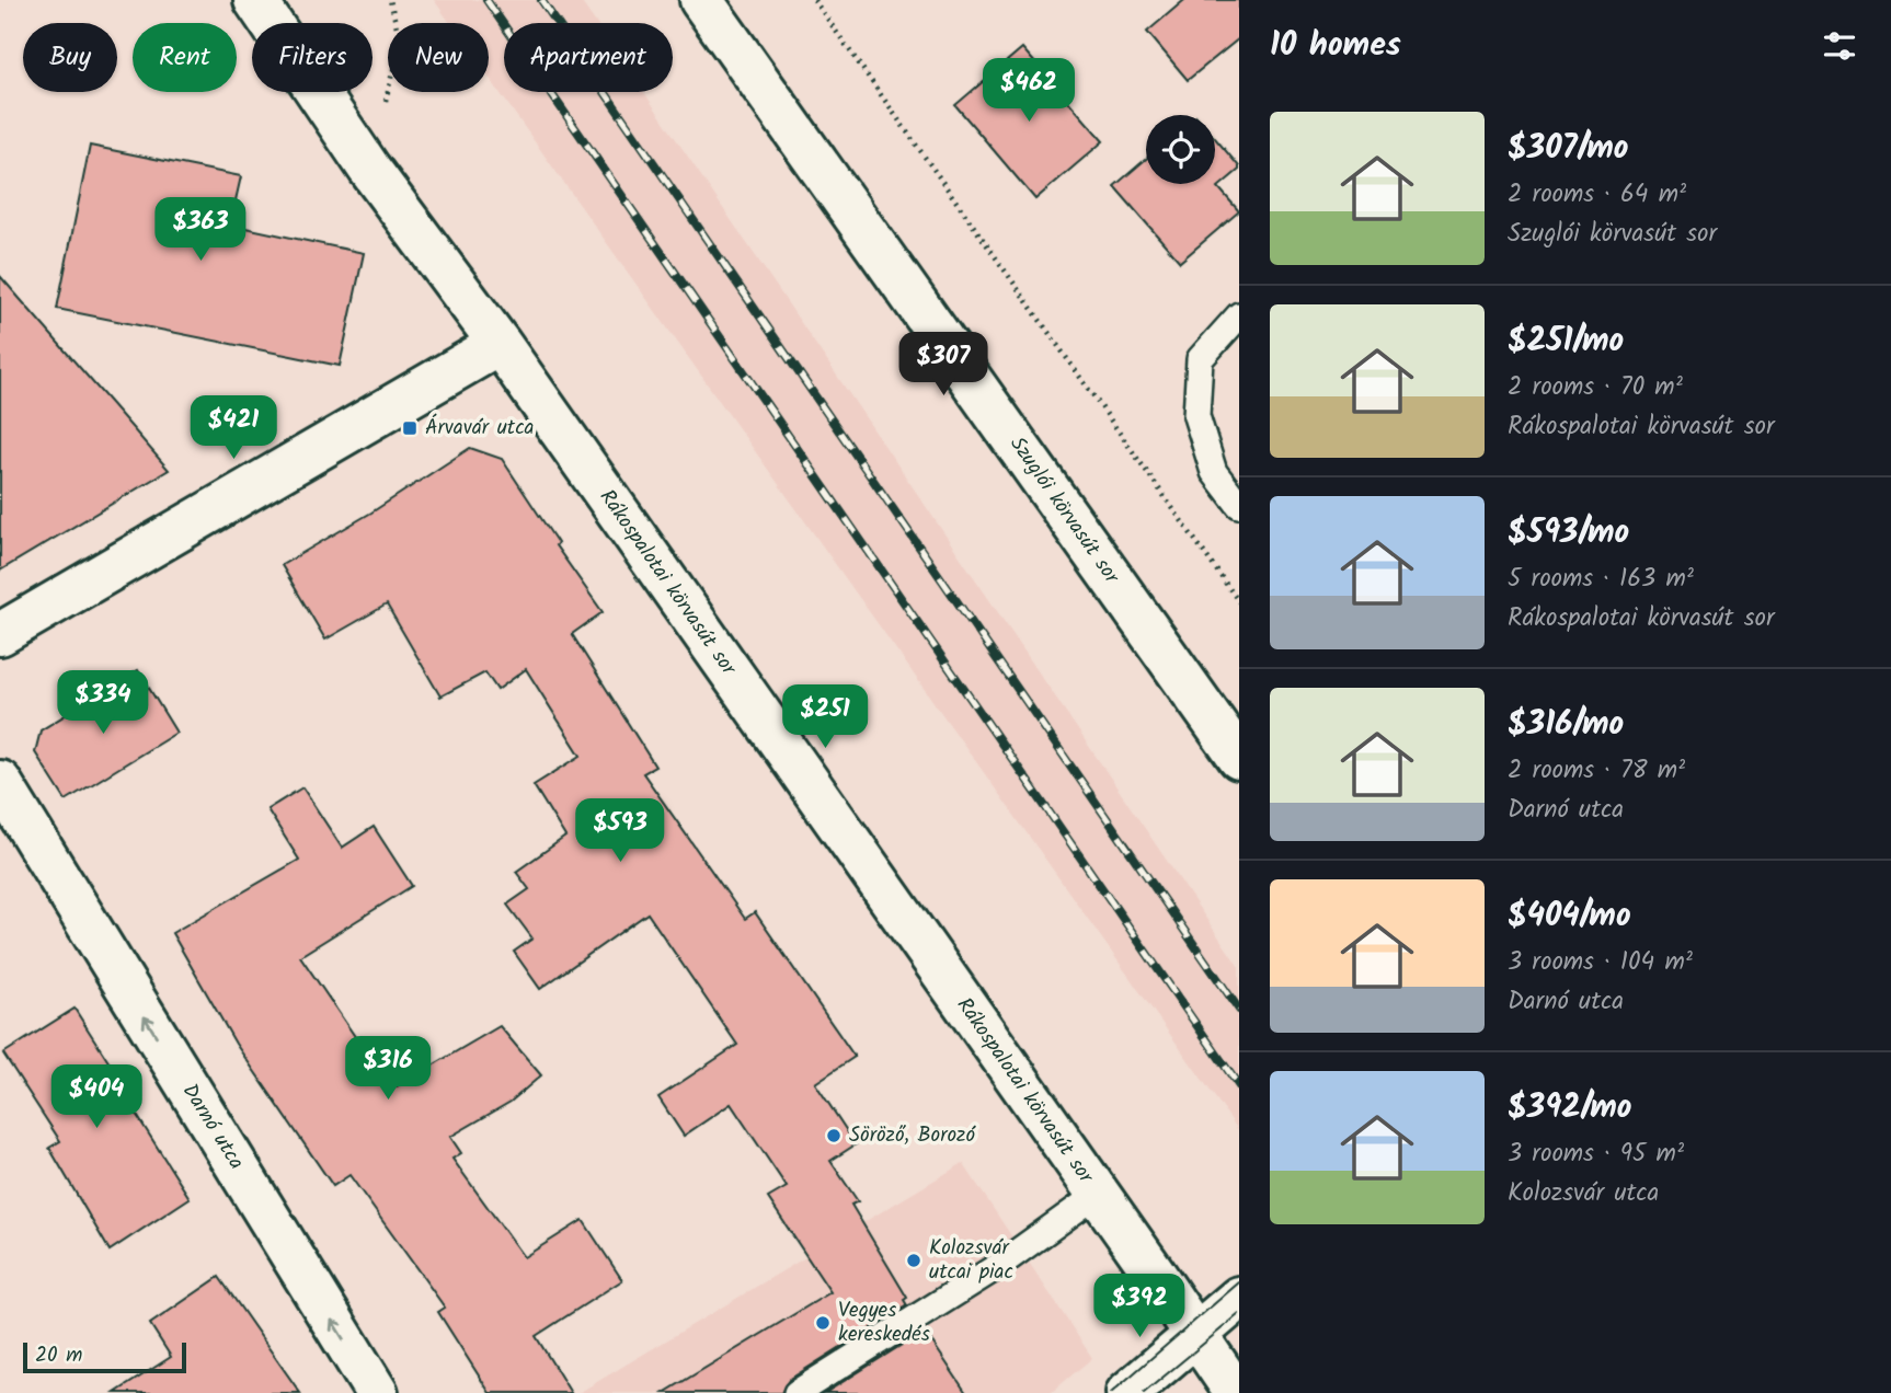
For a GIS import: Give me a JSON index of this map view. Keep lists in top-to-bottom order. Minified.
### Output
{"streets":{"street":["Szuglói körvasút sor","Rákospalotai körvasút sor","Darnó utca"]},"one_way":["Darnó utca"],"places":{"transit":["Árvavár utca"],"other":["Söröző, Borozó","Kolozsvár utcai piac","Vegyes kereskedés"]},"scale_bar":"20 m","page":{"heading":"10 homes","chip":["Buy","Rent","Filters","New","Apartment"],"price":["$462","$363","$307","$421","$334","$251","$593","$316","$404","$392"],"list":[{"name":"$307/mo","note":"2 rooms · 64 m² · Szuglói körvasút sor"},{"name":"$251/mo","note":"2 rooms · 70 m² · Rákospalotai körvasút sor"},{"name":"$593/mo","note":"5 rooms · 163 m² · Rákospalotai körvasút sor"},{"name":"$316/mo","note":"2 rooms · 78 m² · Darnó utca"},{"name":"$404/mo","note":"3 rooms · 104 m² · Darnó utca"},{"name":"$392/mo","note":"3 rooms · 95 m² · Kolozsvár utca"}],"scale":"20 m"}}
